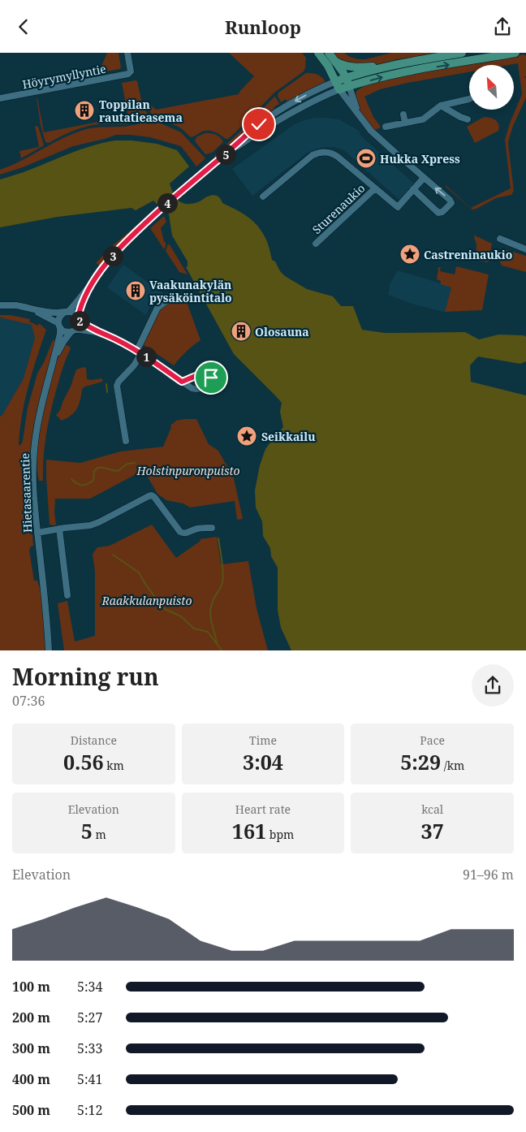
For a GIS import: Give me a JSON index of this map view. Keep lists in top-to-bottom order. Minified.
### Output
{"streets":{"street":["Höyrymyllyntie","Sturenaukio","Hietasaarentie"]},"parks":["Holstinpuronpuisto","Raakkulanpuisto"],"places":{"building":["Toppilan rautatieasema","Vaakunakylän pysäköintitalo","Olosauna"],"sports":["Hukka Xpress"],"place":["Castreninaukio","Seikkailu"]},"north":"top left","page":{"header":"Runloop","pins":["5","4","3","2","1"],"heading":["Morning run","07:36"],"stats":[["Distance","0.56 km"],["Time","3:04"],["Pace","5:29 /km"],["Elevation","5 m"],["Heart rate","161 bpm"],["kcal","37"]],"chart":["Elevation","91–96 m"],"list":[{"name":"100 m","note":"5:34"},{"name":"200 m","note":"5:27"},{"name":"300 m","note":"5:33"},{"name":"400 m","note":"5:41"},{"name":"500 m","note":"5:12"}]}}
